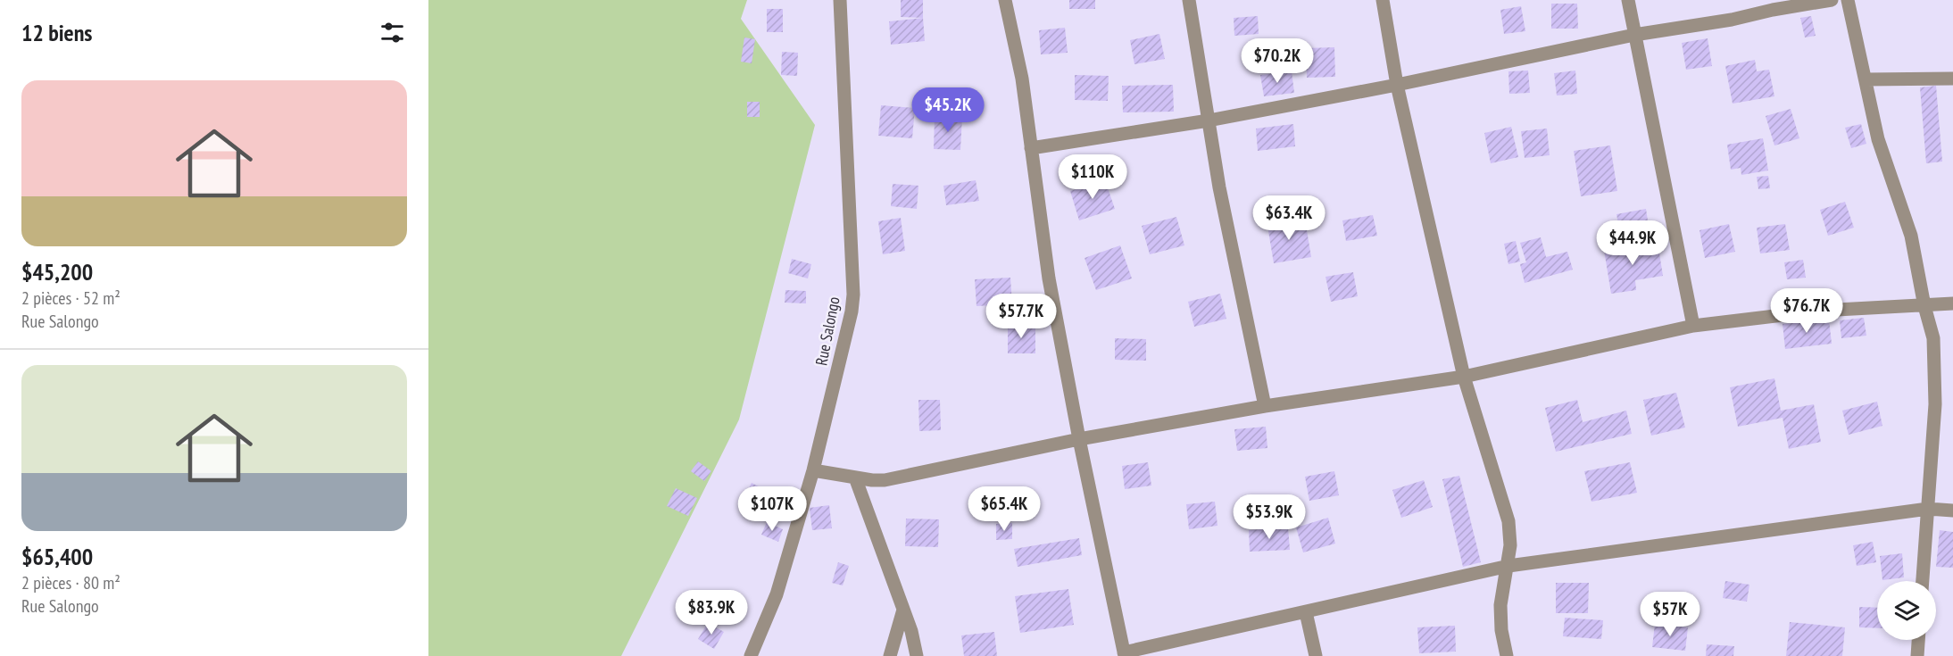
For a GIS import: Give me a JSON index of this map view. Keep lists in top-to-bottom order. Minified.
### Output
{"streets":{"street":["Rue Salongo"]},"page":{"heading":"12 biens","price":["$70.2K","$45.2K","$110K","$63.4K","$44.9K","$76.7K","$57.7K","$107K","$65.4K","$53.9K","$83.9K","$57K"],"list":[{"name":"$45,200","note":"2 pièces · 52 m² · Rue Salongo"},{"name":"$65,400","note":"2 pièces · 80 m² · Rue Salongo"}]}}
